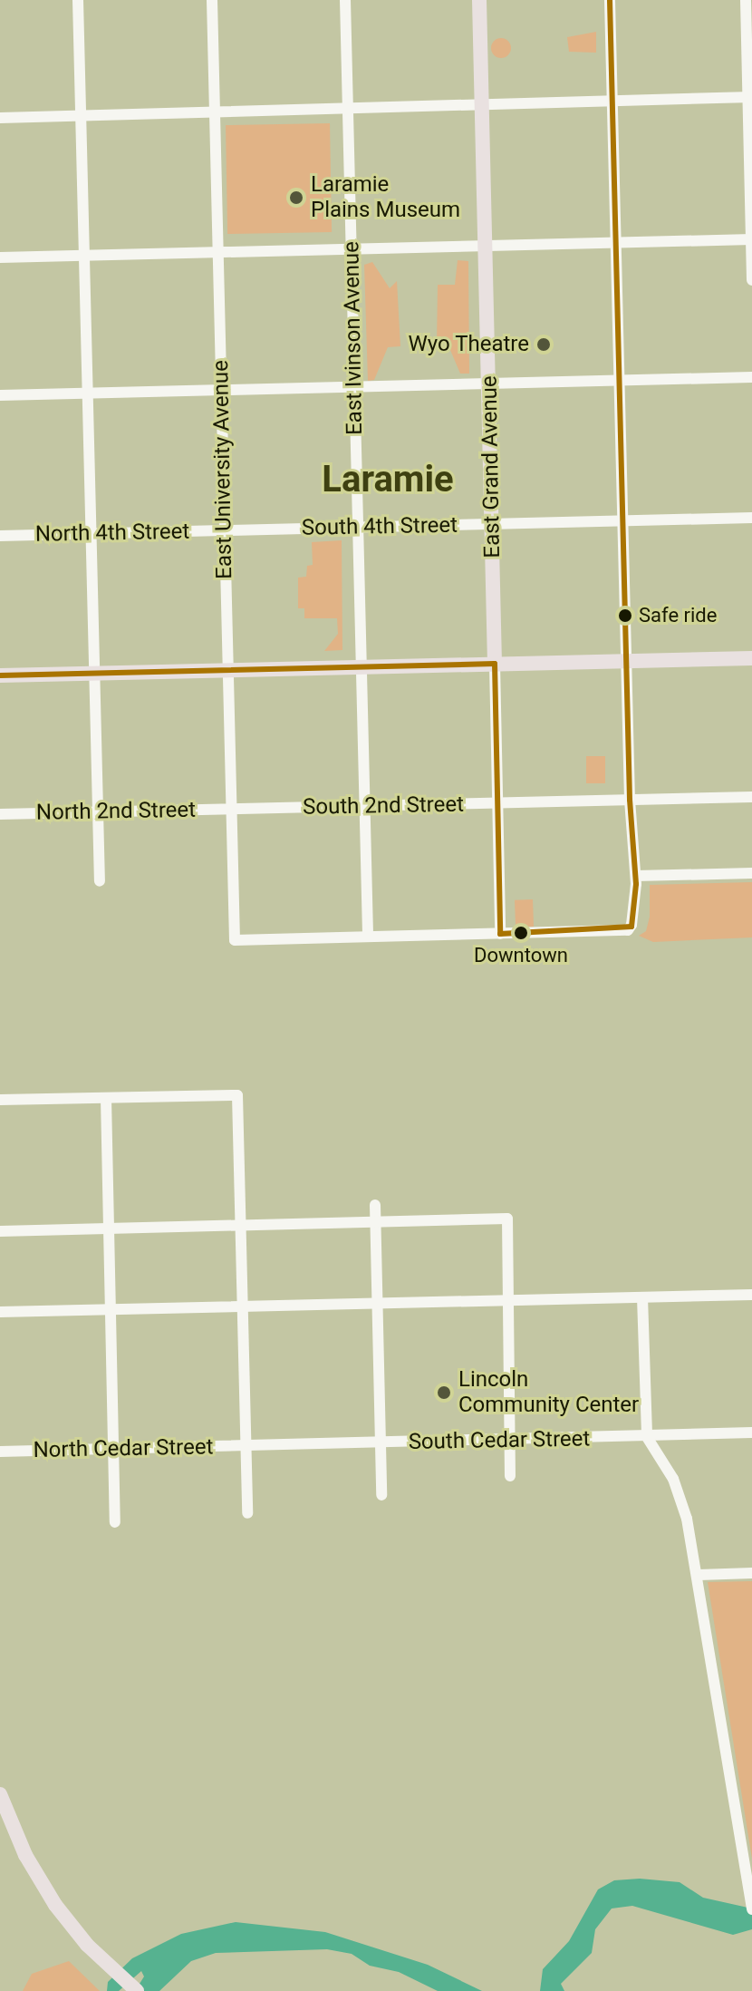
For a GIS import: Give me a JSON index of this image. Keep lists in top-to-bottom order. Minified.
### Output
{"streets":{"main road":["East Grand Avenue"],"street":["East Ivinson Avenue","East University Avenue","South 4th Street","North 4th Street","South 2nd Street","North 2nd Street","South Cedar Street","North Cedar Street"]},"crossings":[["East Ivinson Avenue","East University Avenue"],["East Ivinson Avenue","South 4th Street"],["East Ivinson Avenue","South 2nd Street"],["East Grand Avenue","South 4th Street"],["East Grand Avenue","South 2nd Street"],["East University Avenue","South 4th Street"],["East University Avenue","North 4th Street"],["East University Avenue","South 2nd Street"],["East University Avenue","North 2nd Street"],["South 4th Street","North 4th Street"],["South 2nd Street","North 2nd Street"],["South Cedar Street","North Cedar Street"]],"districts":["Laramie"],"places":["Laramie Plains Museum","Wyo Theatre","Safe ride","Downtown","Lincoln Community Center"]}
